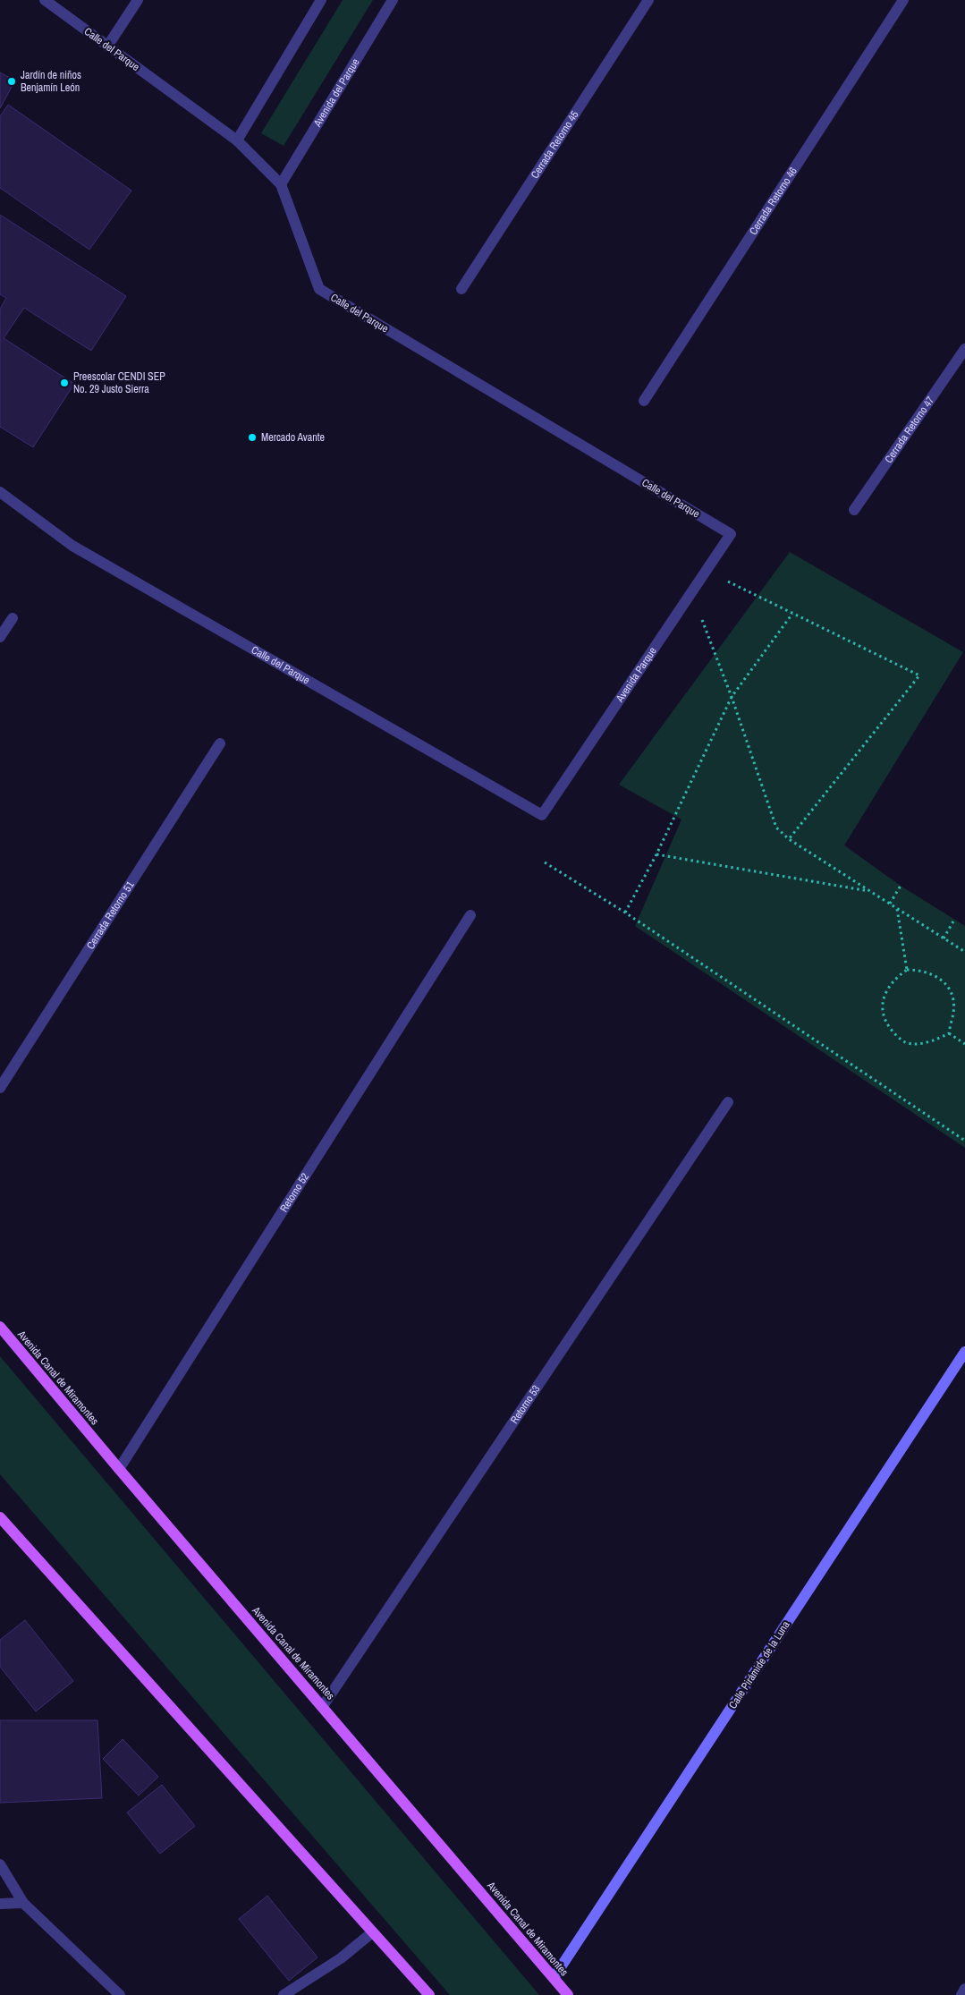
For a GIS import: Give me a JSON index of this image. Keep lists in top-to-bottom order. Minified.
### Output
{"streets":{"main road":["Avenida Canal de Miramontes"],"street":["Calle del Parque","Avenida del Parque","Cerrada Retorno 45","Cerrada Retorno 46","Cerrada Retorno 47","Avenida Parque","Cerrada Retorno 51","Retorno 52","Retorno 53","Calle Pirámide de la Luna"]},"crossings":[["Calle del Parque","Avenida del Parque"],["Calle del Parque","Avenida Parque"],["Retorno 52","Avenida Canal de Miramontes"],["Avenida Canal de Miramontes","Retorno 53"],["Avenida Canal de Miramontes","Calle Pirámide de la Luna"]],"places":["Jardín de niños Benjamín León","Preescolar CENDI SEP No. 29 Justo Sierra","Mercado Avante"]}
